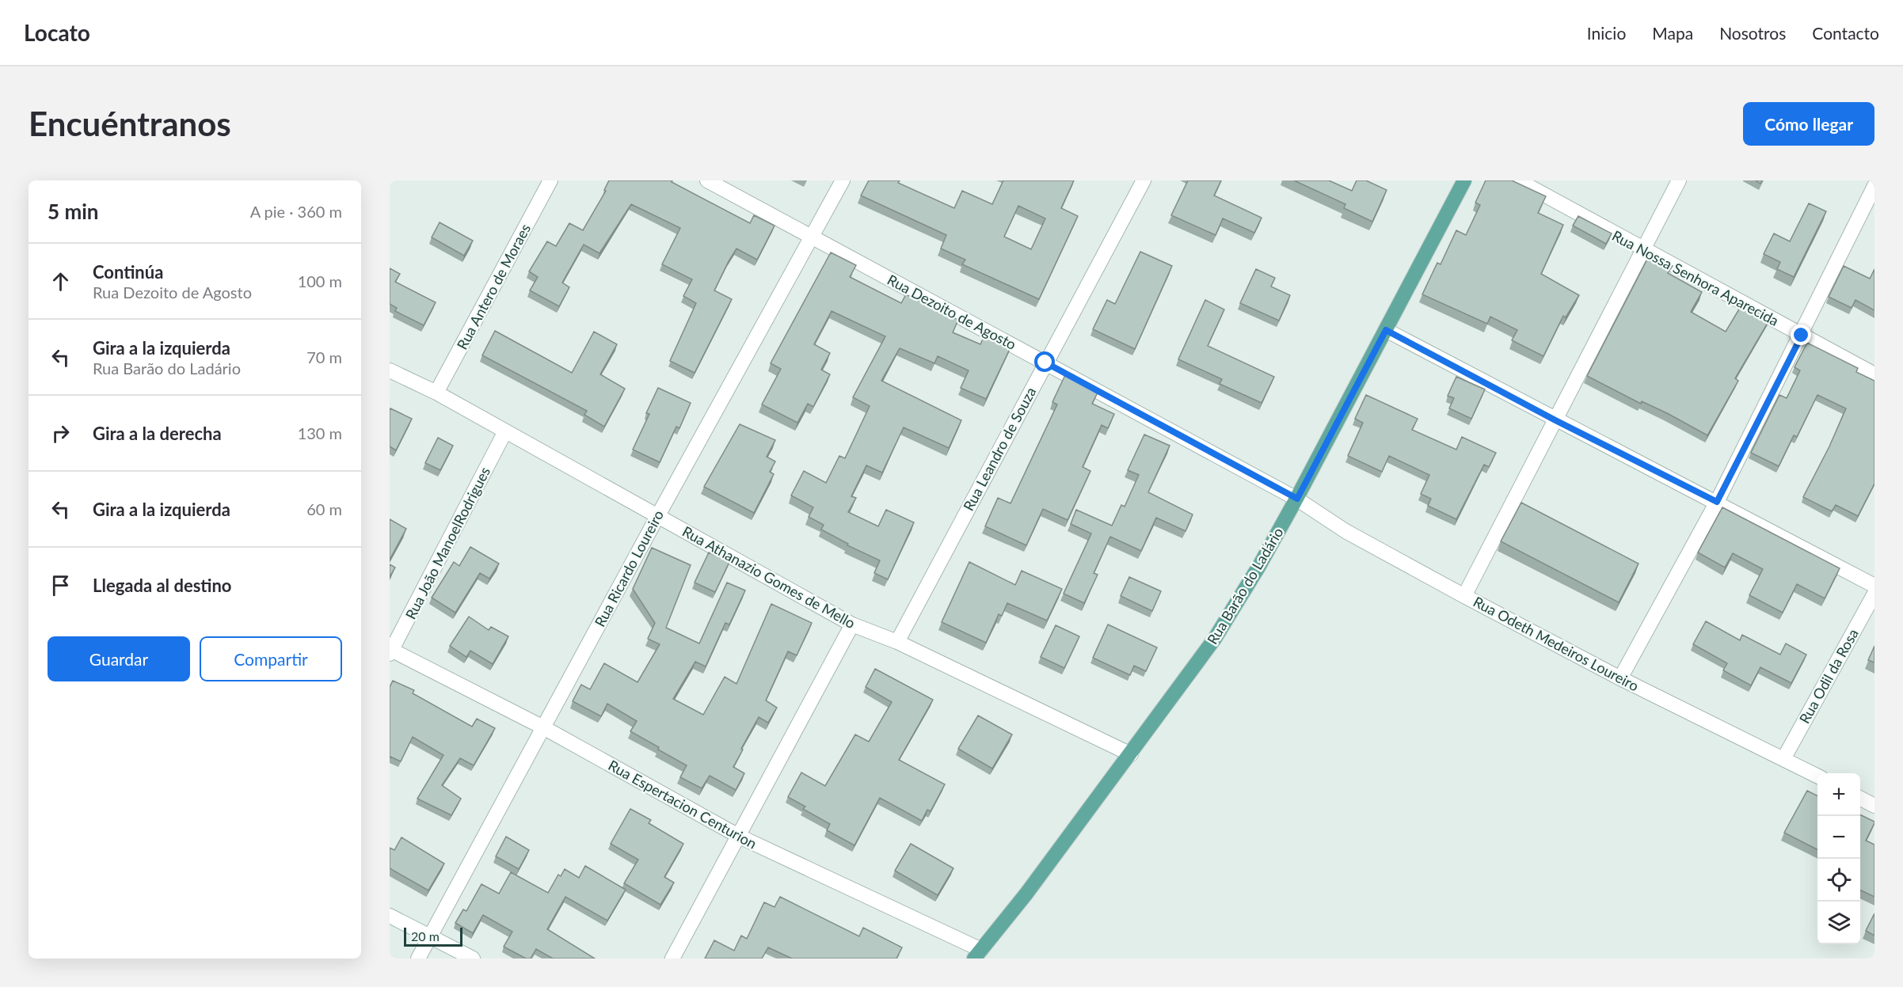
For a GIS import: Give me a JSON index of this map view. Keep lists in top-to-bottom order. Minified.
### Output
{"streets":{"main road":["Rua Barão do Ladário"],"street":["Rua Nossa Senhora Aparecida","Rua Antero de Moraes","Rua Dezoito de Agosto","Rua Leandro de Souza","Rua João ManoelRodrigues","Rua Ricardo Loureiro","Rua Athanazio Gomes de Mello","Rua Odeth Medeiros Loureiro","Rua Odil da Rosa","Rua Espertacion Centurion"]},"crossings":[["Rua Antero de Moraes","Rua Athanazio Gomes de Mello"],["Rua Dezoito de Agosto","Rua Leandro de Souza"],["Rua Dezoito de Agosto","Rua Ricardo Loureiro"],["Rua Dezoito de Agosto","Rua Barão do Ladário"],["Rua Dezoito de Agosto","Rua Odeth Medeiros Loureiro"],["Rua Leandro de Souza","Rua Athanazio Gomes de Mello"],["Rua João ManoelRodrigues","Rua Athanazio Gomes de Mello"],["Rua João ManoelRodrigues","Rua Espertacion Centurion"],["Rua Ricardo Loureiro","Rua Athanazio Gomes de Mello"],["Rua Ricardo Loureiro","Rua Espertacion Centurion"],["Rua Athanazio Gomes de Mello","Rua Barão do Ladário"],["Rua Barão do Ladário","Rua Odeth Medeiros Loureiro"],["Rua Barão do Ladário","Rua Espertacion Centurion"],["Rua Odeth Medeiros Loureiro","Rua Odil da Rosa"]],"scale_bar":"20 m","page":{"header":"Locato","nav":["Inicio","Mapa","Nosotros","Contacto"],"buttons":["Cómo llegar",["Guardar","Compartir"]],"title":"Encuéntranos","heading":["5 min","A pie · 360 m"],"list":[["Continúa","Rua Dezoito de Agosto","100 m"],["Gira a la izquierda","Rua Barão do Ladário","70 m"],["Gira a la derecha","130 m"],["Gira a la izquierda","60 m"],"Llegada al destino"],"map_buttons":["+","−"],"scale":"20 m"}}
